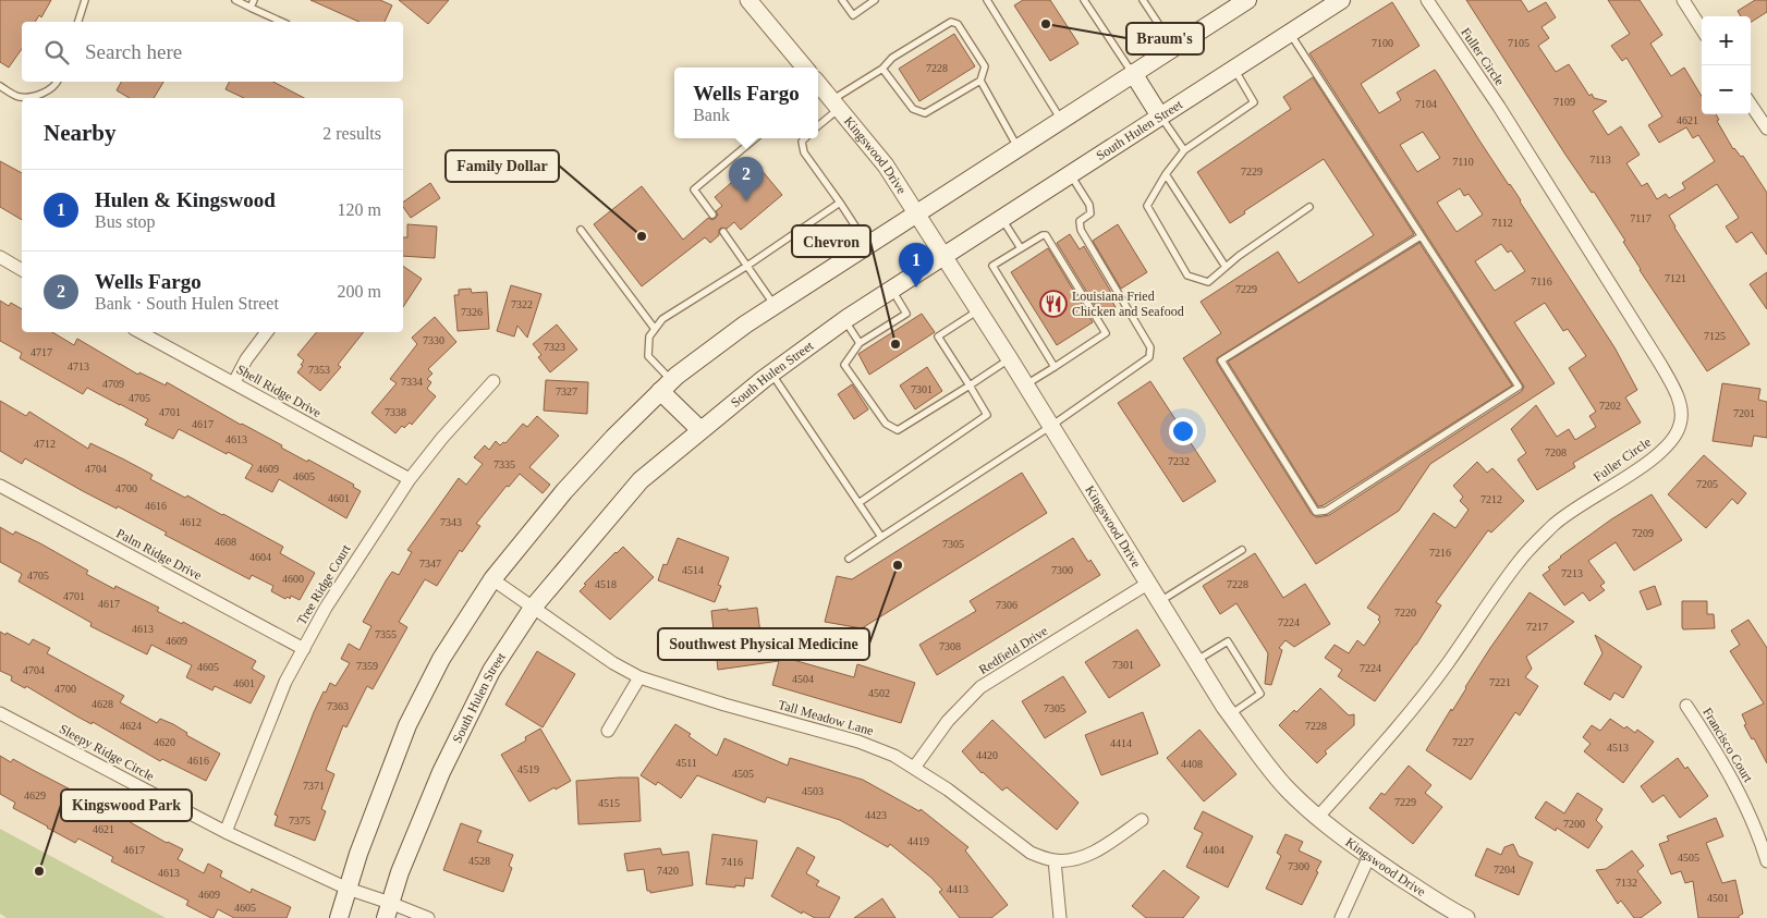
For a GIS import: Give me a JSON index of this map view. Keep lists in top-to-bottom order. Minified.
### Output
{"streets":{"main road":["South Hulen Street"],"street":["Fuller Circle","Kingswood Drive","Shell Ridge Drive","Palm Ridge Drive","Tree Ridge Court","Redfield Drive","Tall Meadow Lane","Francisco Court","Sleepy Ridge Circle"]},"crossings":[["Fuller Circle","Kingswood Drive"],["South Hulen Street","Kingswood Drive"],["South Hulen Street","Tall Meadow Lane"],["South Hulen Street","Sleepy Ridge Circle"],["Kingswood Drive","Redfield Drive"],["Shell Ridge Drive","Tree Ridge Court"],["Palm Ridge Drive","Tree Ridge Court"],["Tree Ridge Court","Sleepy Ridge Circle"],["Redfield Drive","Tall Meadow Lane"]],"places":{"other":["Braum's","Family Dollar","Chevron","Southwest Physical Medicine","Kingswood Park"],"restaurant":["Louisiana Fried Chicken and Seafood"]},"house_numbers":["7100","7105","7228","7109","7104","4621","7113","7110","7229","7117","7112","7121","7116","7229","7322","7326","7125","7330","7323","4717","4713","7353","7334","4709","7301","7327","4705","7202","4701","7338","7201","4617","4613","4712","7208","7232","7335","4704","4609","4605","7205","4700","4601","7212","4616","4612","7343","7209","4608","7305","7216","4604","7347","4514","7300","7213","4705","4600","4518","7228","4701","4617","7306","7220","7224","7217","4613","7355","4609","7308","7301","7359","4605","7224","4704","4504","7221","4601","4700","4502","4628","7363","7305","4624","7228","4620","7227","4414","4513","4420","4616","4511","4408","4519","4505","7371","4503","4629","7229","4515","4423","7375","7200","4621","4419","4617","4404","4505","4528","7416","7300","7204","7420","4613","7132","4413","4609","4501","4605"],"page":{"map_buttons":["+","−"],"search":"Search here","popup":["Wells Fargo","Bank"],"heading":["Nearby","2 results"],"pins":["2","1"],"list":[{"mark":"1","name":"Hulen & Kingswood","note":"Bus stop","value":"120 m"},{"mark":"2","name":"Wells Fargo","note":"Bank · South Hulen Street","value":"200 m"}]}}
